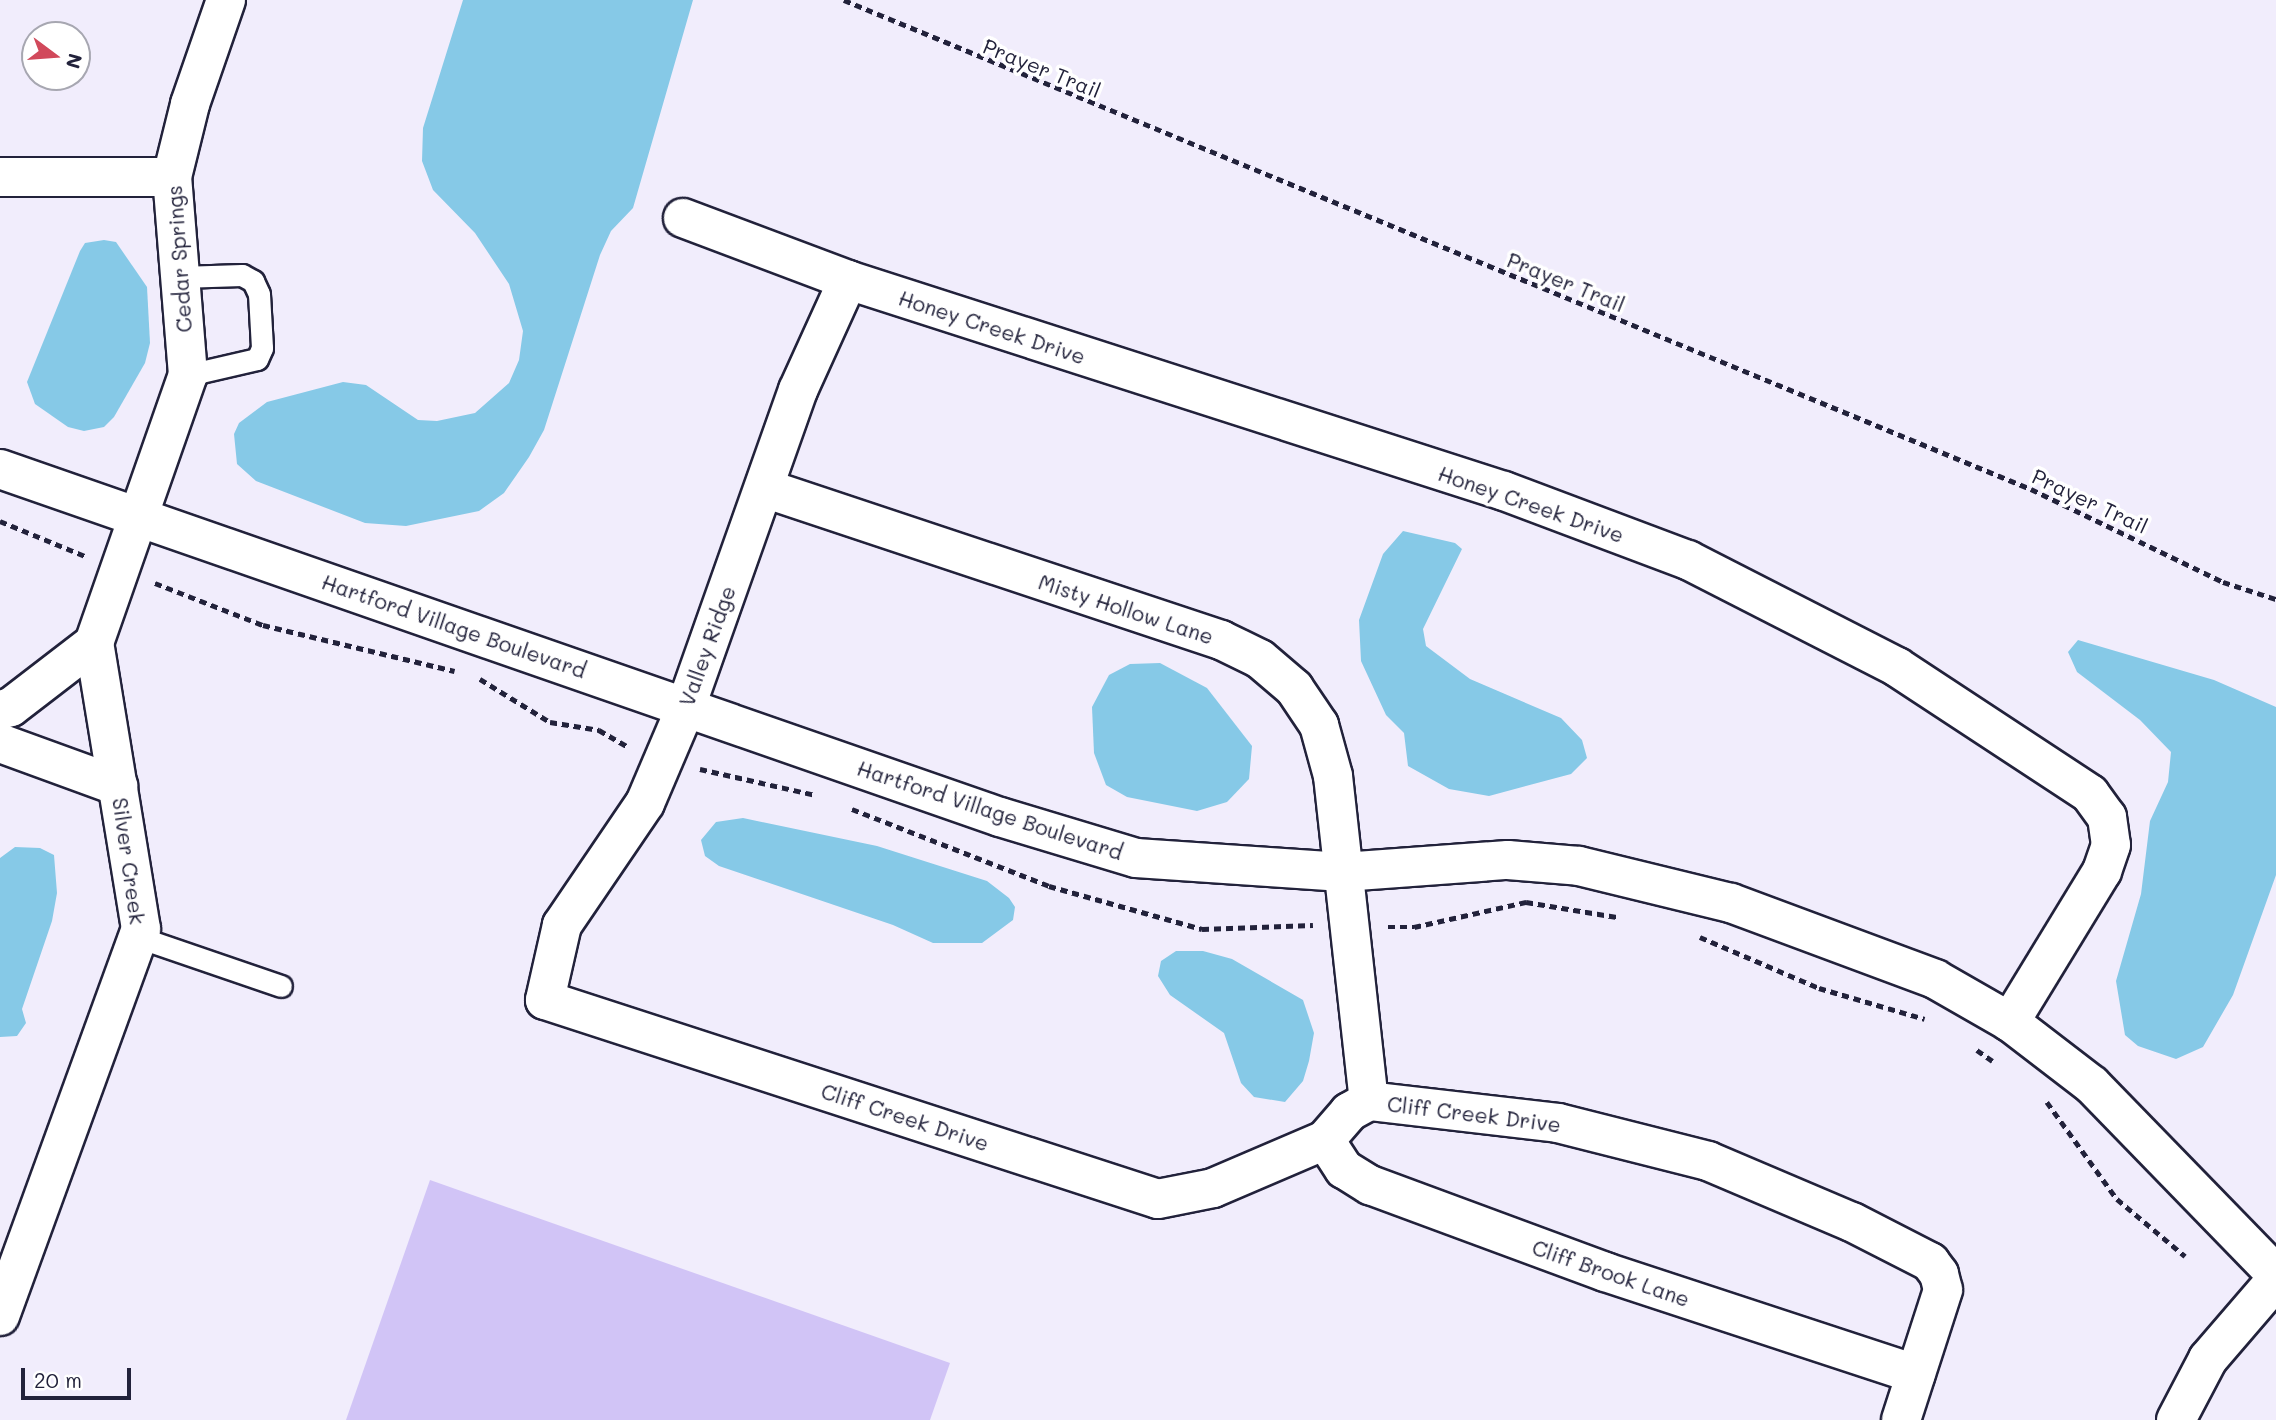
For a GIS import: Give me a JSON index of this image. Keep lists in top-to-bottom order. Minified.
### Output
{"streets":{"street":["Cedar Springs","Honey Creek Drive","Misty Hollow Lane","Hartford Village Boulevard","Valley Ridge","Silver Creek","Cliff Creek Drive","Cliff Brook Lane"],"path":["Prayer Trail"]},"crossings":[["Cedar Springs","Hartford Village Boulevard"],["Cedar Springs","Silver Creek"],["Honey Creek Drive","Hartford Village Boulevard"],["Honey Creek Drive","Valley Ridge"],["Misty Hollow Lane","Hartford Village Boulevard"],["Misty Hollow Lane","Valley Ridge"],["Misty Hollow Lane","Cliff Creek Drive"],["Hartford Village Boulevard","Valley Ridge"],["Hartford Village Boulevard","Silver Creek"],["Valley Ridge","Cliff Creek Drive"],["Cliff Creek Drive","Cliff Brook Lane"]],"scale_bar":"20 m","north":"right"}
